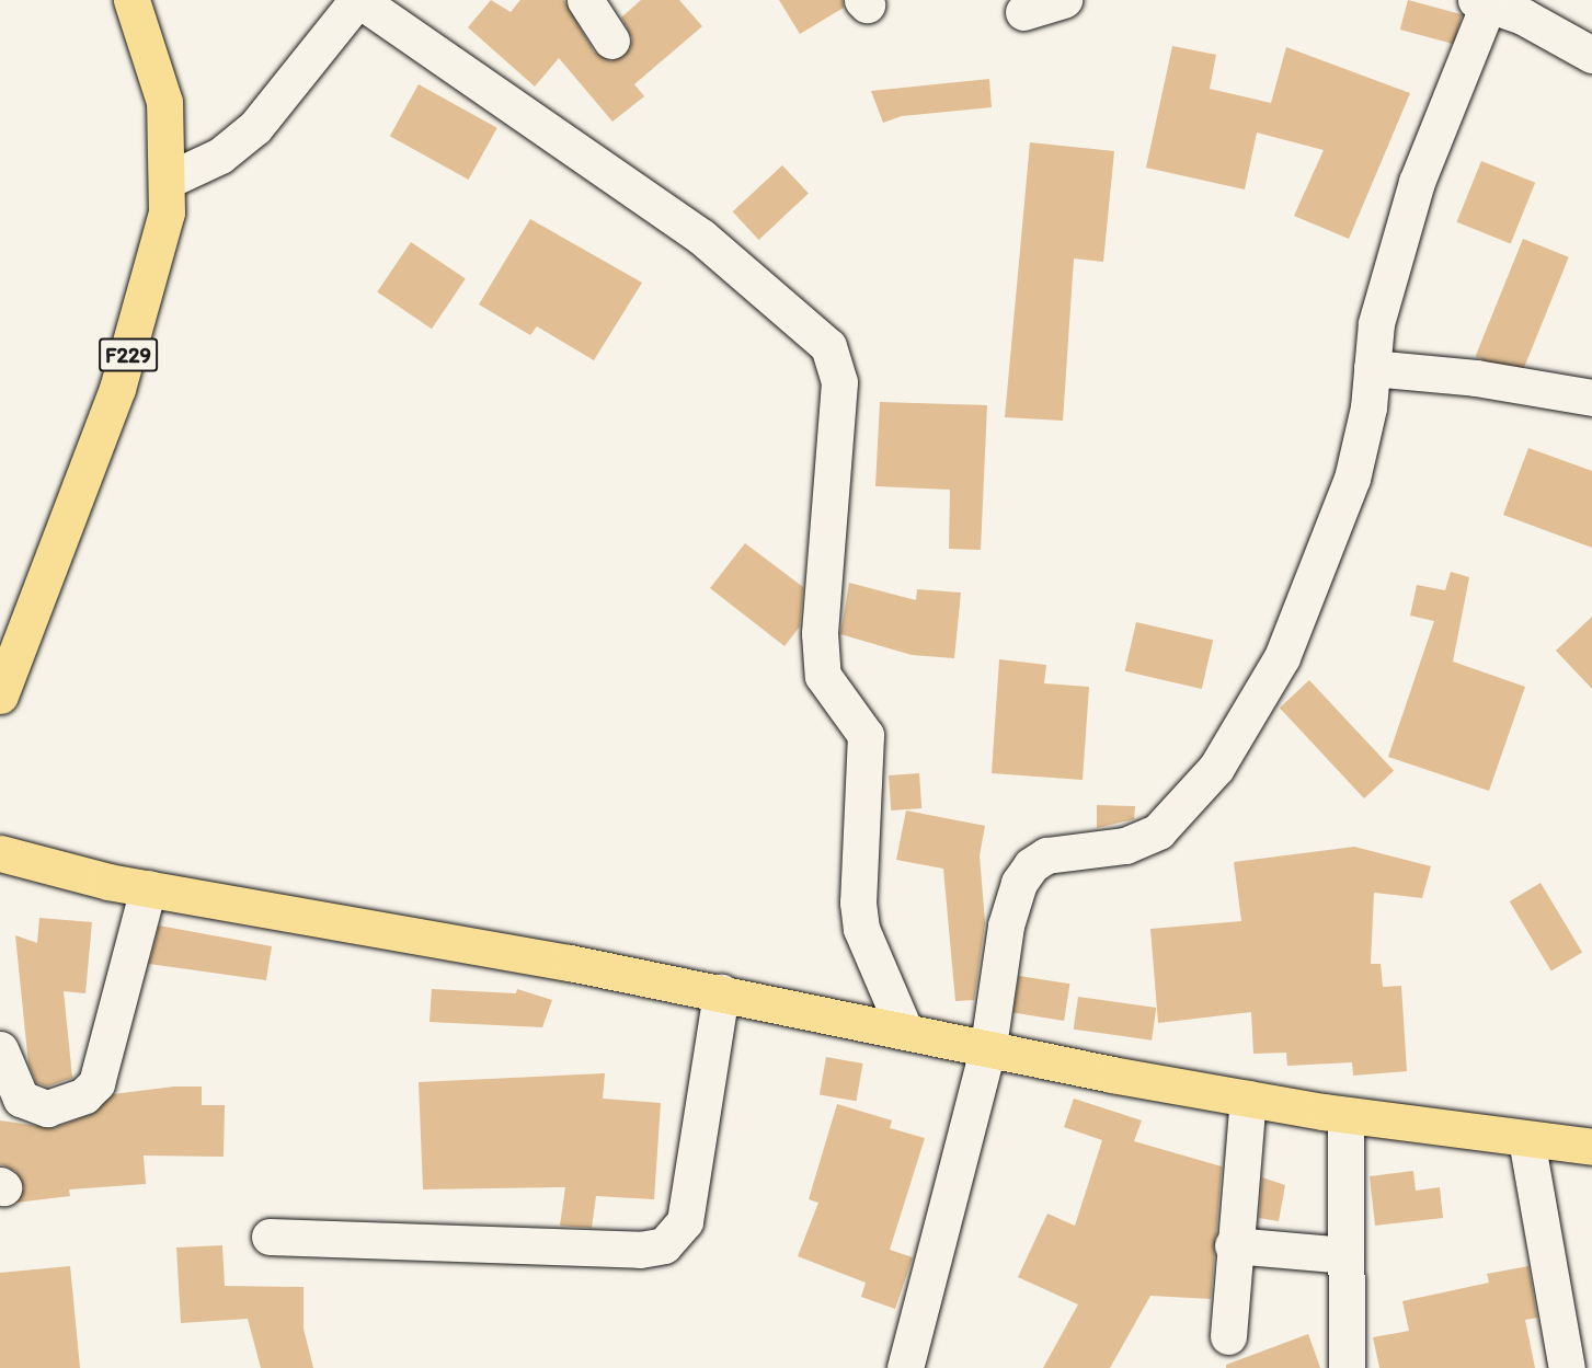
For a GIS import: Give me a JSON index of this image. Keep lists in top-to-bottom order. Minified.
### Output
{"streets":{"main road":["F229"]}}
